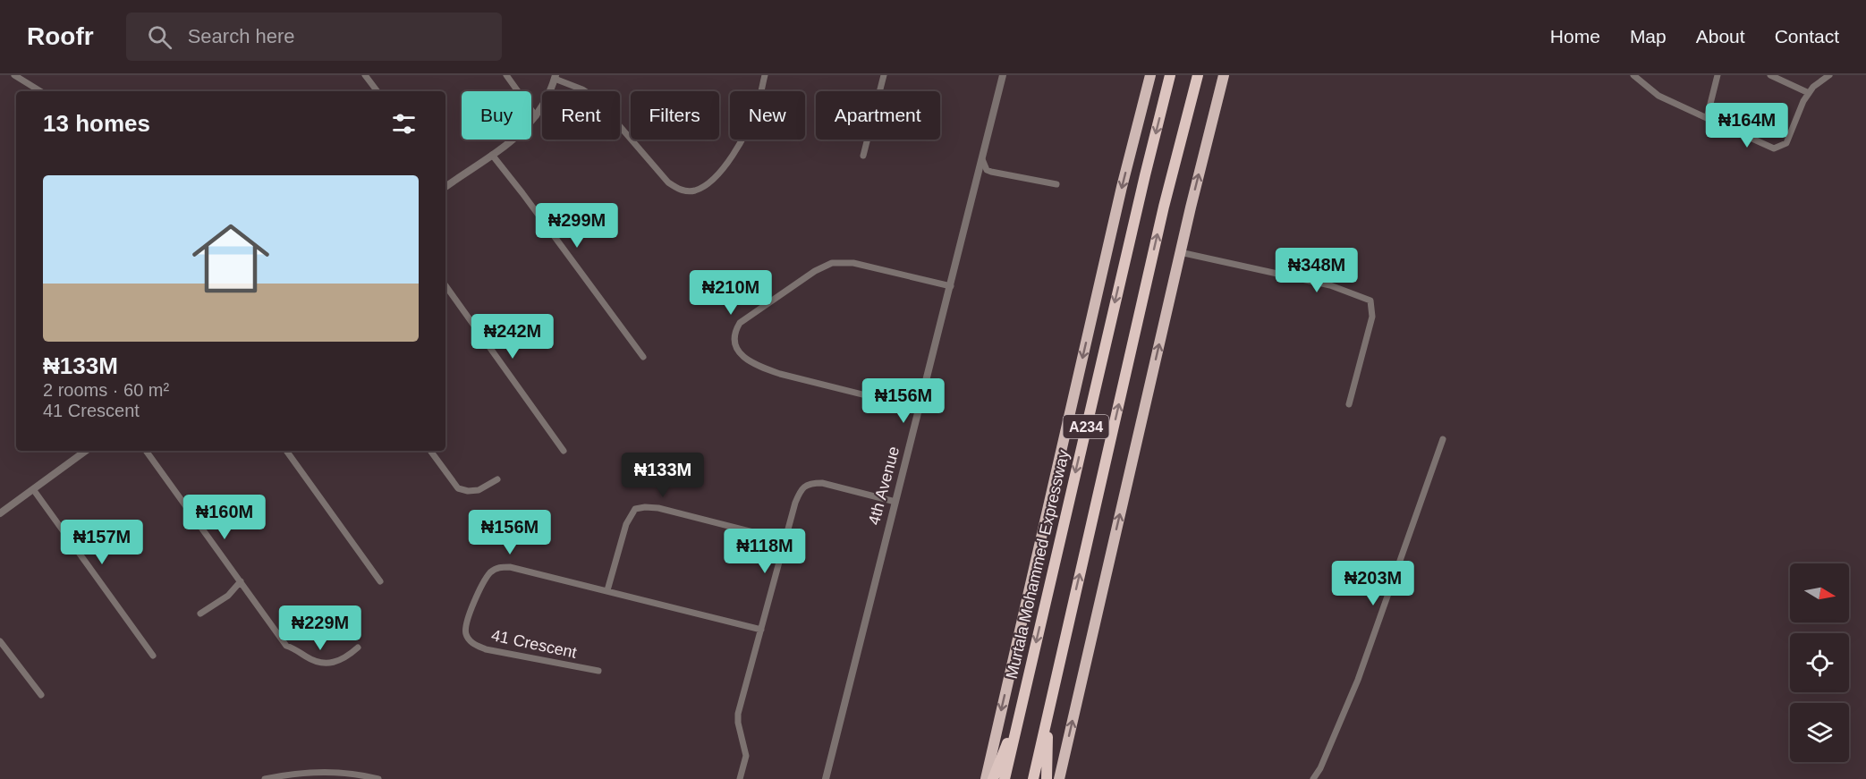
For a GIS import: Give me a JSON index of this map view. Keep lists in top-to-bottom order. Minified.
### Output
{"streets":{"highway":["A234","Murtala Mohammed Expressway"],"street":["4th Avenue","41 Crescent"]},"north":"right","page":{"header":"Roofr","search":"Search here","nav":["Home","Map","About","Contact"],"chip":["Buy","Rent","Filters","New","Apartment"],"heading":"13 homes","price":["₦164M","₦299M","₦348M","₦210M","₦242M","₦156M","₦133M","₦160M","₦156M","₦157M","₦118M","₦203M","₦229M"],"list":[{"name":"₦133M","note":"2 rooms · 60 m² · 41 Crescent"}]}}
